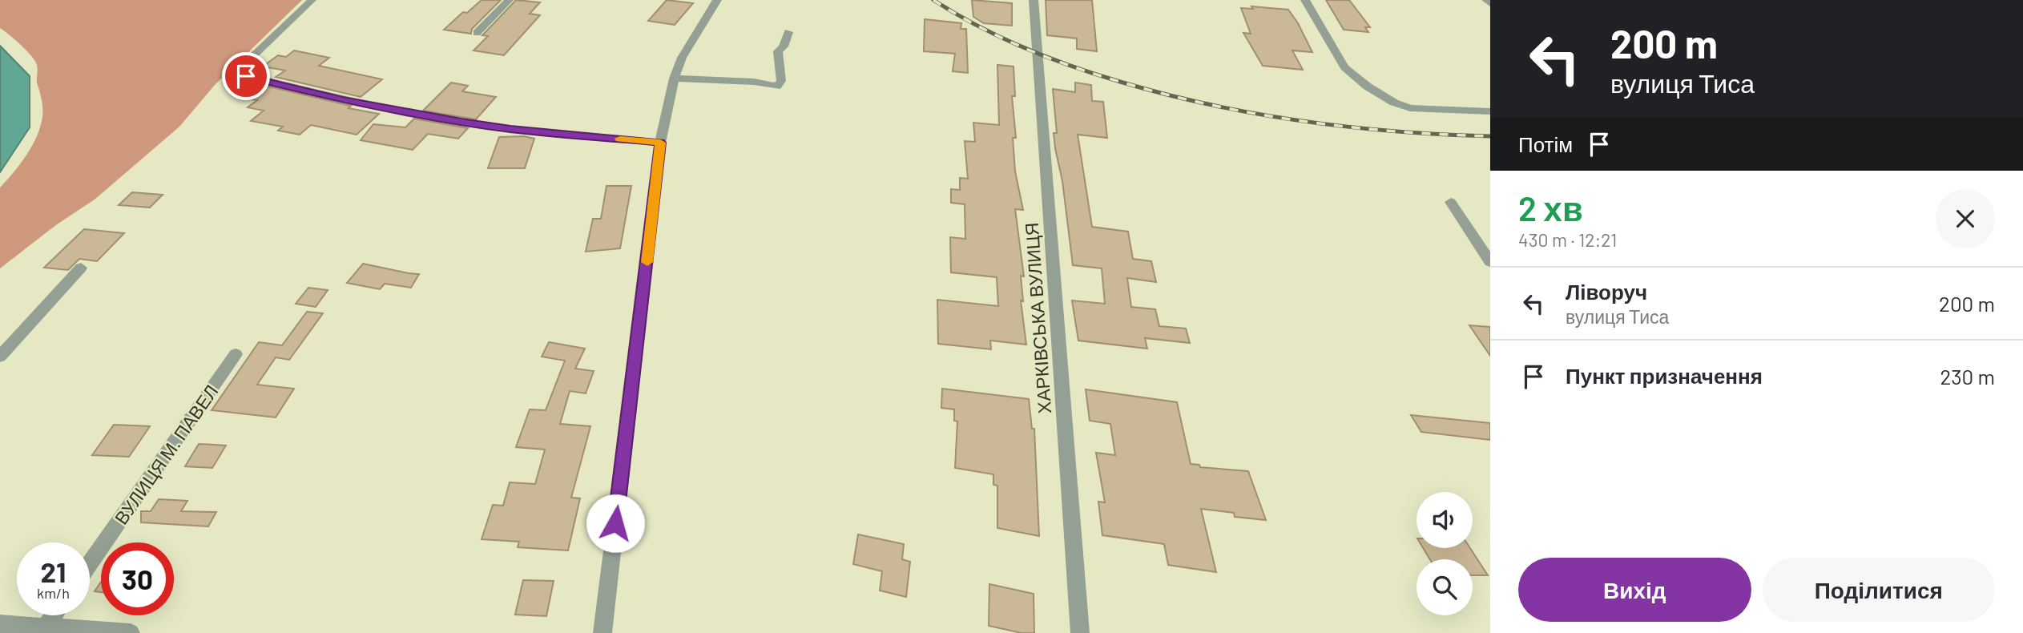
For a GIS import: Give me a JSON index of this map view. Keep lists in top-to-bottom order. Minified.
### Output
{"streets":{"street":["ХАРКІВСЬКА ВУЛИЦЯ","ВУЛИЦЯ М. ПАВЕЛ"]},"page":{"turn":["200 m","вулиця Тиса"],"then":"Потім","heading":["2 хв","430 m · 12:21"],"list":[{"name":"Ліворуч","note":"вулиця Тиса","value":"200 m"},{"name":"Пункт призначення","value":"230 m"}],"speed":"21 km/h","limit":"30","buttons":["Вихід","Поділитися"]}}
